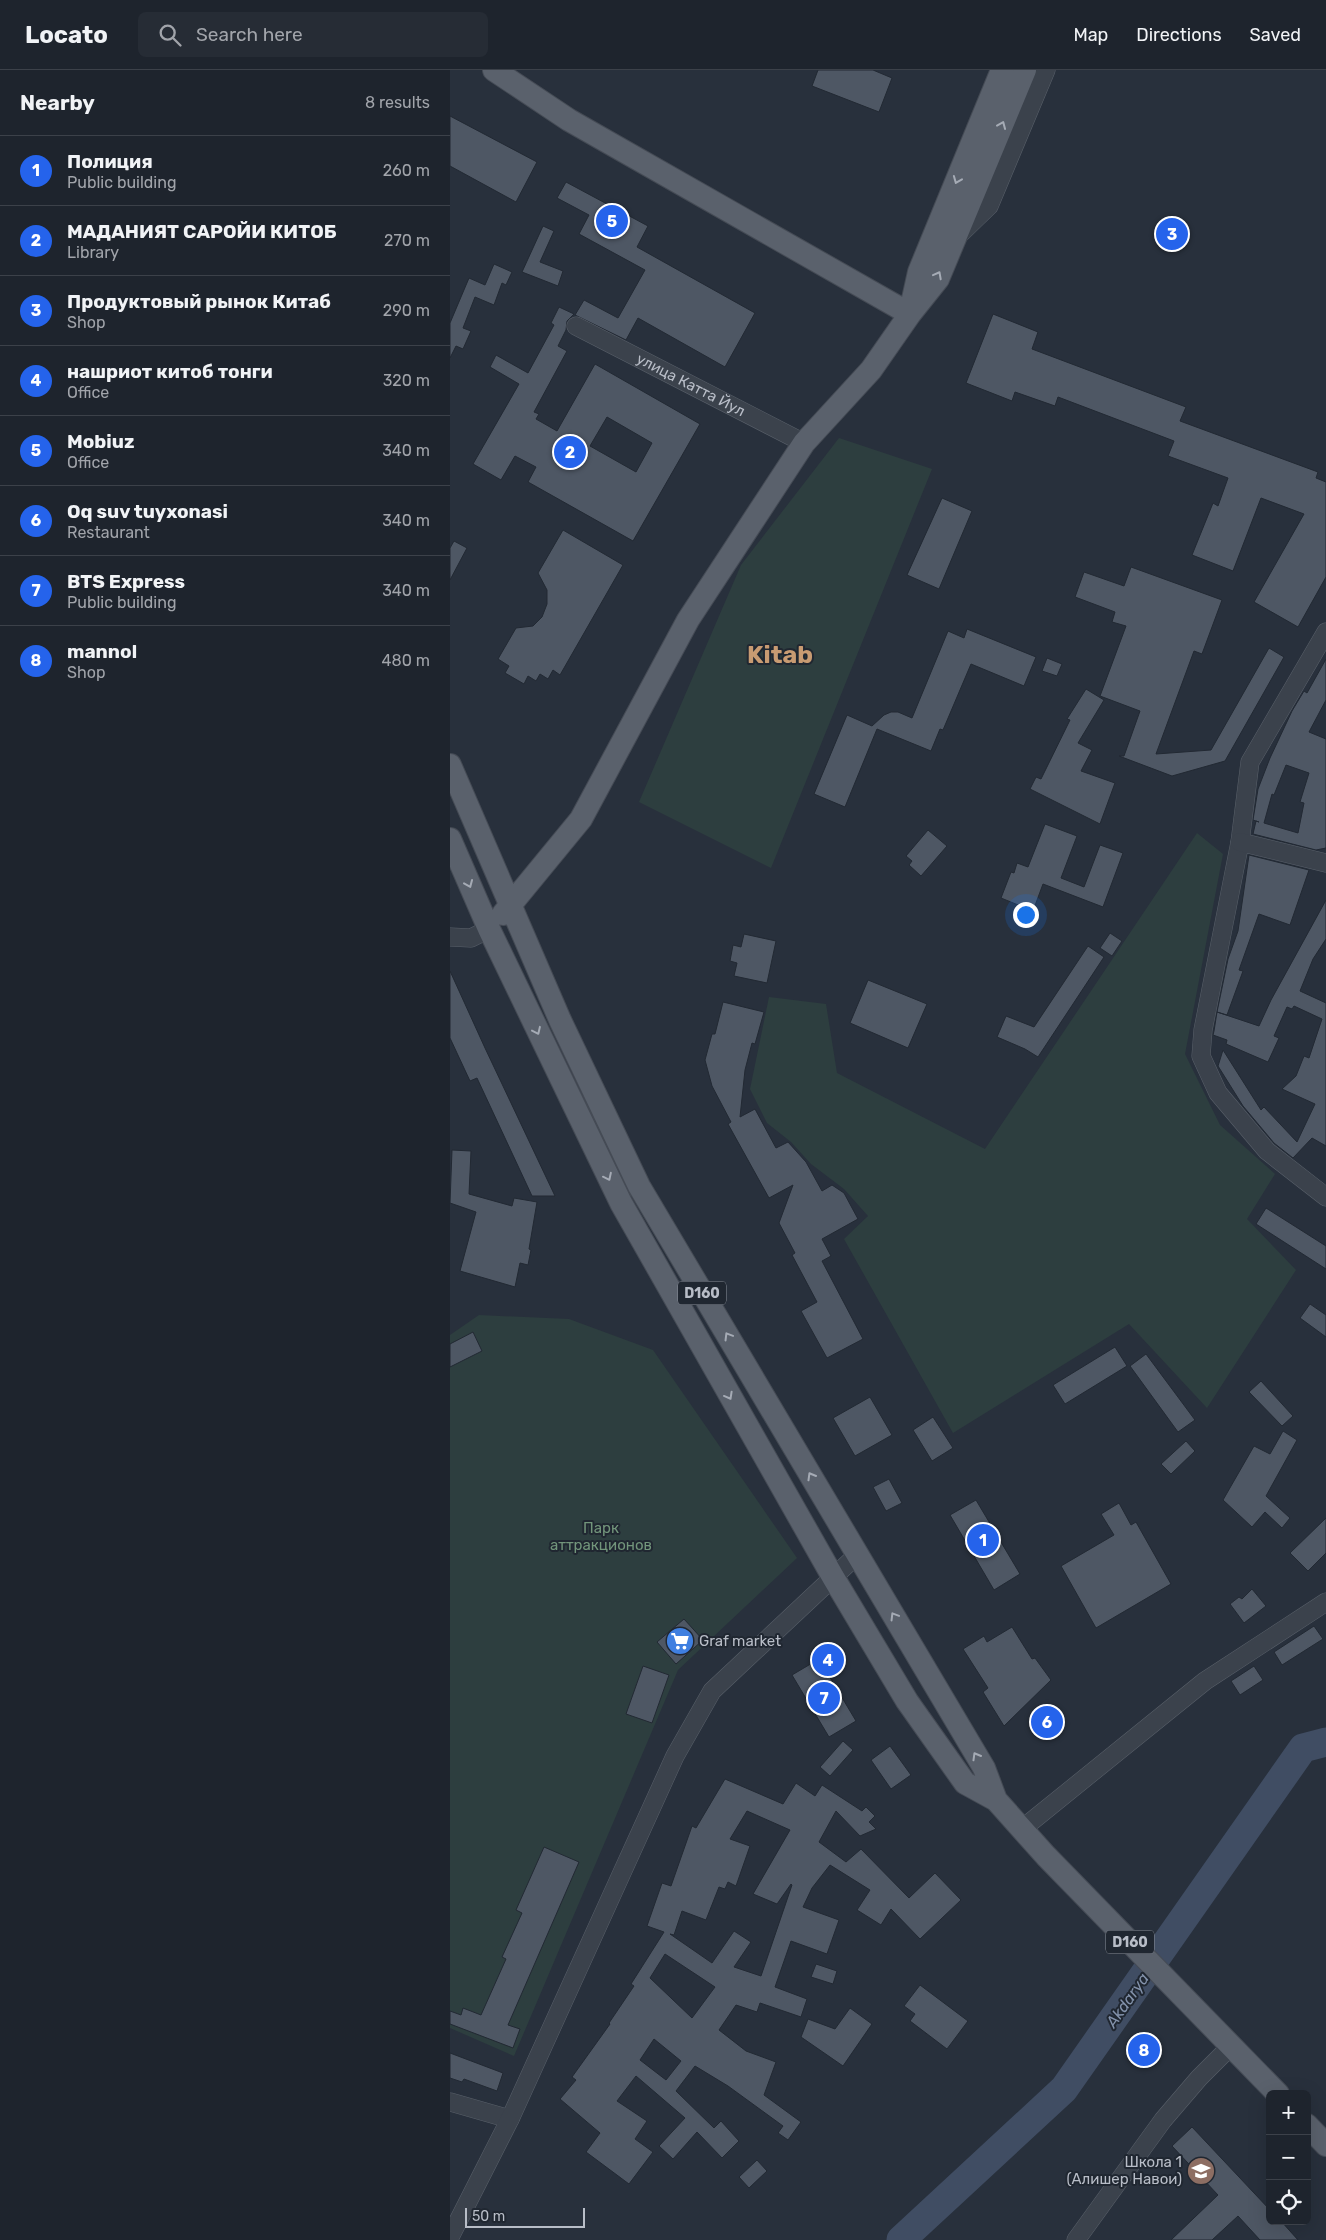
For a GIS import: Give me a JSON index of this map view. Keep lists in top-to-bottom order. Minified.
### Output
{"streets":{"main road":["D160"],"street":["улица Катта Йул"]},"districts":["Kitab"],"water":["Akdarya"],"parks":["Парк аттракционов"],"places":{"supermarket":["Graf market"],"school or university":["Школа 1 (Алишер Навои)"]},"scale_bar":"50 m","page":{"header":"Locato","search":"Search here","nav":["Map","Directions","Saved"],"heading":["Nearby","8 results"],"list":[{"mark":"1","name":"Полиция","note":"Public building","value":"260 m"},{"mark":"2","name":"МАДАНИЯТ САРОЙИ КИТОБ","note":"Library","value":"270 m"},{"mark":"3","name":"Продуктовый рынок Китаб","note":"Shop","value":"290 m"},{"mark":"4","name":"нашриот китоб тонги","note":"Office","value":"320 m"},{"mark":"5","name":"Mobiuz","note":"Office","value":"340 m"},{"mark":"6","name":"Oq suv tuyxonasi","note":"Restaurant","value":"340 m"},{"mark":"7","name":"BTS Express","note":"Public building","value":"340 m"},{"mark":"8","name":"mannol","note":"Shop","value":"480 m"}],"pins":["5","3","2","1","4","7","6","8"],"map_buttons":["+","−"],"scale":"50 m"}}
